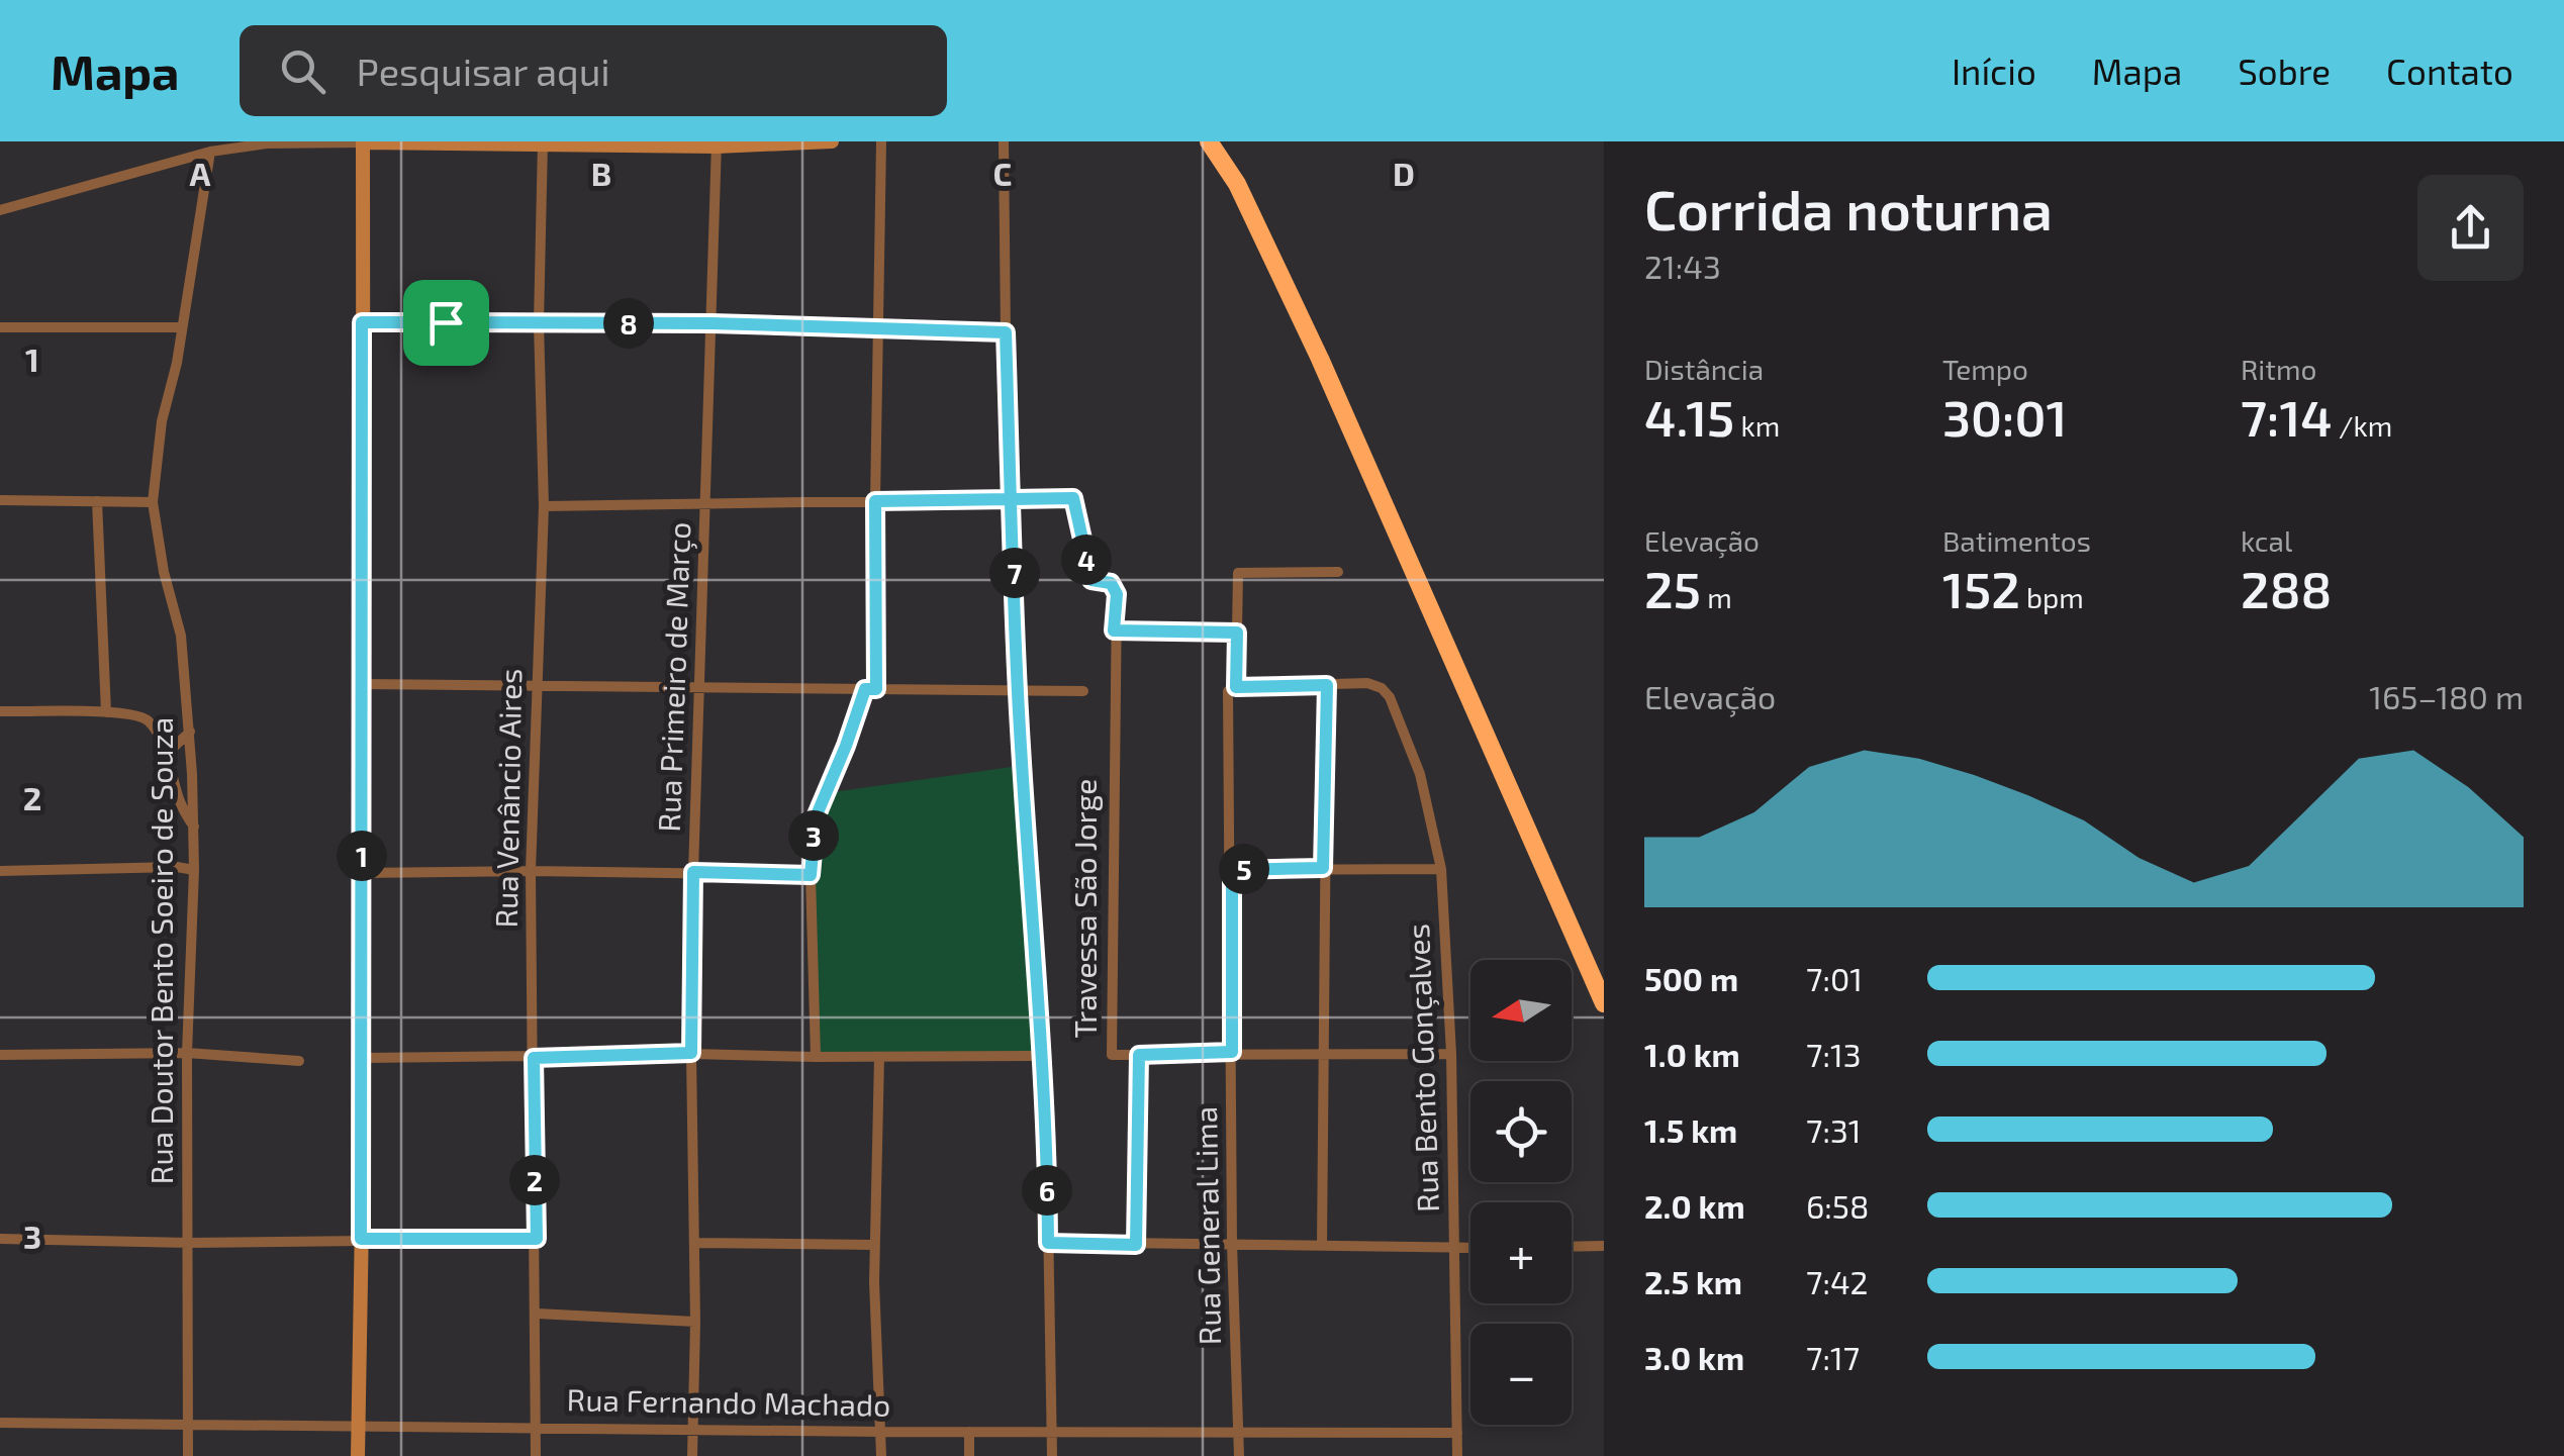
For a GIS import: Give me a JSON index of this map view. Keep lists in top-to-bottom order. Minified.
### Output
{"streets":{"street":["Rua Primeiro de Março","Rua Venâncio Aires","Travessa São Jorge","Rua Doutor Bento Soeiro de Souza","Rua Bento Gonçalves","Rua General Lima","Rua Fernando Machado"]},"crossings":[["Rua Primeiro de Março","Rua Fernando Machado"],["Rua Venâncio Aires","Rua Fernando Machado"],["Rua Doutor Bento Soeiro de Souza","Rua Fernando Machado"],["Rua Bento Gonçalves","Rua Fernando Machado"],["Rua General Lima","Rua Fernando Machado"]],"north":"left","page":{"header":"Mapa","search":"Pesquisar aqui","nav":["Início","Mapa","Sobre","Contato"],"heading":["Corrida noturna","21:43"],"pins":["8","4","7","3","1","5","2","6"],"stats":[["Distância","4.15 km"],["Tempo","30:01"],["Ritmo","7:14 /km"],["Elevação","25 m"],["Batimentos","152 bpm"],["kcal","288"]],"chart":["Elevação","165–180 m"],"list":[{"name":"500 m","note":"7:01"},{"name":"1.0 km","note":"7:13"},{"name":"1.5 km","note":"7:31"},{"name":"2.0 km","note":"6:58"},{"name":"2.5 km","note":"7:42"},{"name":"3.0 km","note":"7:17"}],"map_buttons":["+","−"]},"grid":{"columns":["A","B","C","D"],"rows":["1","2","3"]}}
